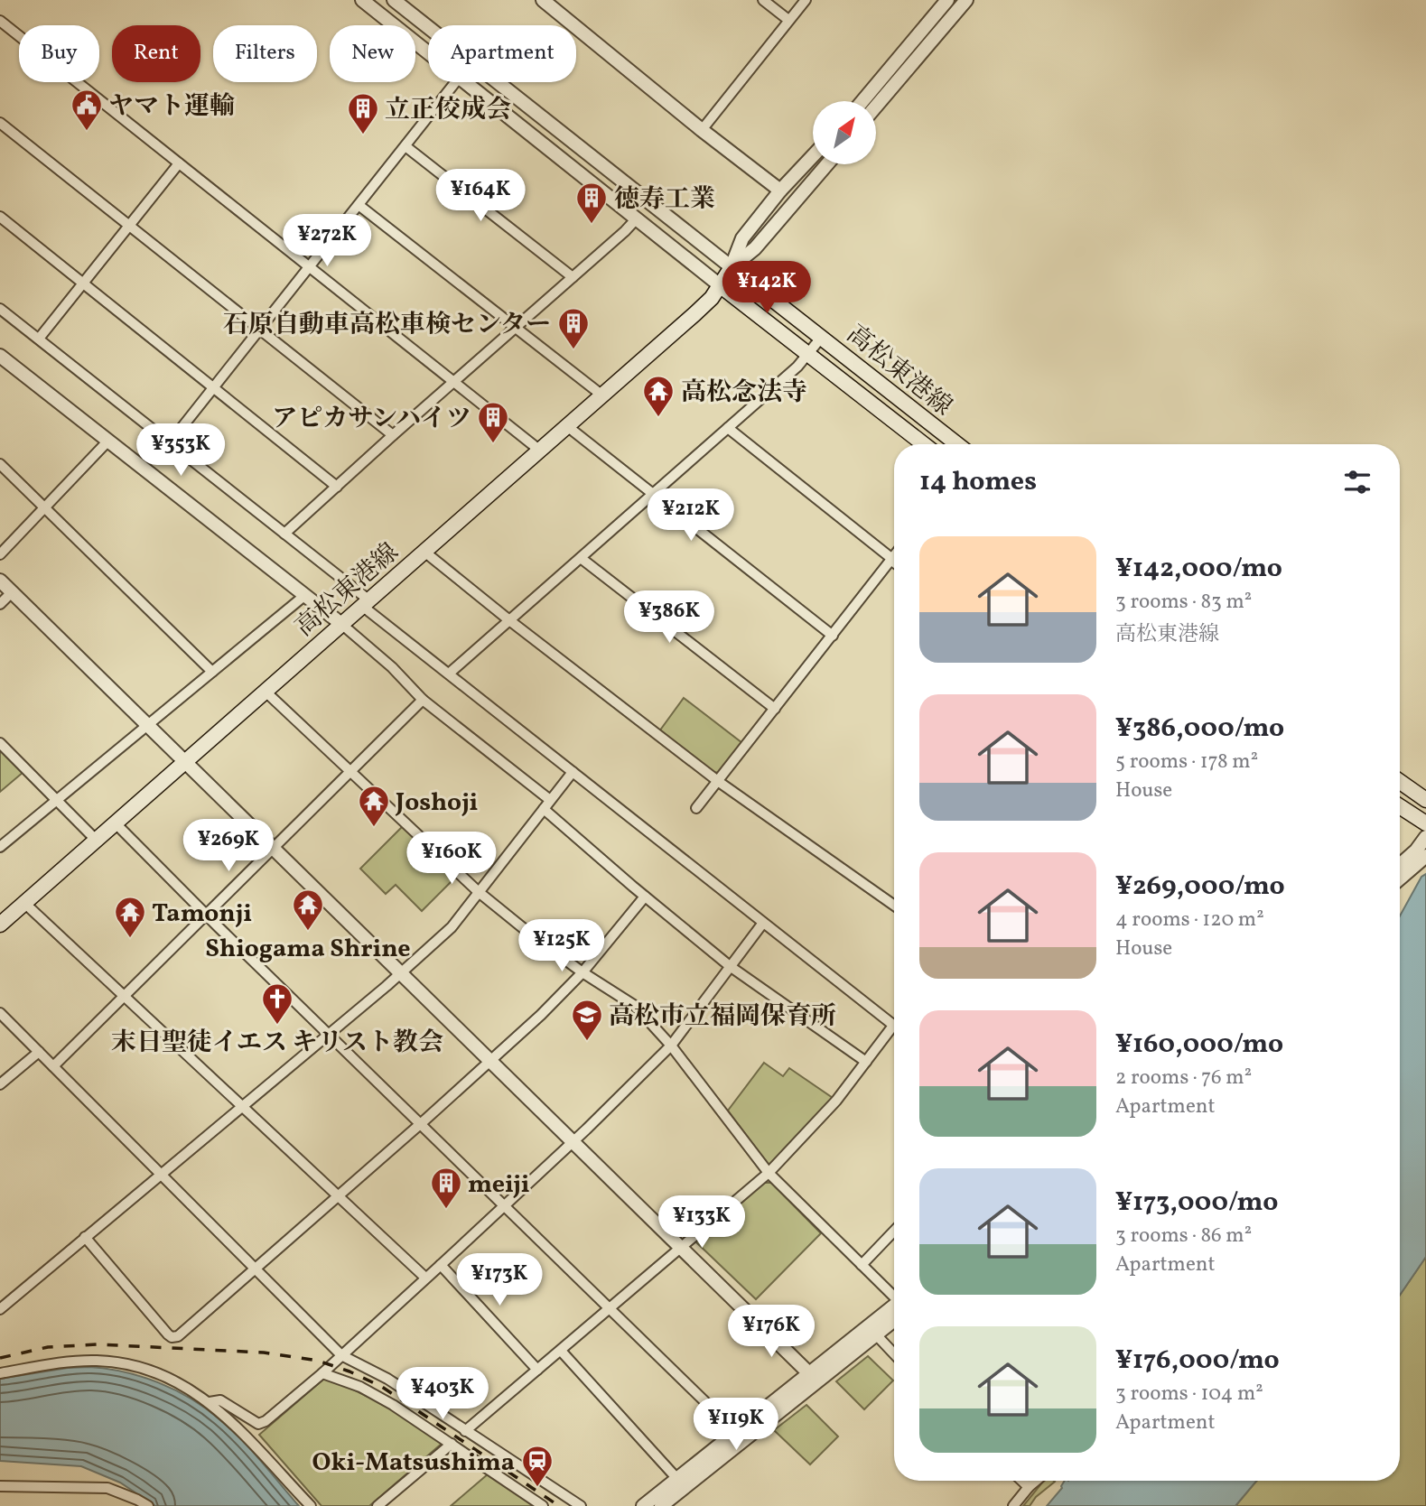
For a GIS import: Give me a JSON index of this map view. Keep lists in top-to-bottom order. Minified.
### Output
{"streets":{"main road":["高松東港線"]},"places":{"public building":["ヤマト運輸"],"building":["立正佼成会","徳寿工業","石原自動車高松車検センター","アピカサンハイツ","meiji"],"temple":["高松念法寺","Joshoji","Shiogama Shrine","Tamonji"],"church":["末日聖徒イエス キリスト教会"],"school or university":["高松市立福岡保育所"],"station":["Oki-Matsushima"]},"north":"top right","page":{"chip":["Buy","Rent","Filters","New","Apartment"],"price":["¥164K","¥272K","¥142K","¥353K","¥212K","¥386K","¥269K","¥160K","¥125K","¥133K","¥173K","¥176K","¥403K","¥119K"],"heading":"14 homes","list":[{"name":"¥142,000/mo","note":"3 rooms · 83 m² · 高松東港線"},{"name":"¥386,000/mo","note":"5 rooms · 178 m² · House"},{"name":"¥269,000/mo","note":"4 rooms · 120 m² · House"},{"name":"¥160,000/mo","note":"2 rooms · 76 m² · Apartment"},{"name":"¥173,000/mo","note":"3 rooms · 86 m² · Apartment"},{"name":"¥176,000/mo","note":"3 rooms · 104 m² · Apartment"}]}}
